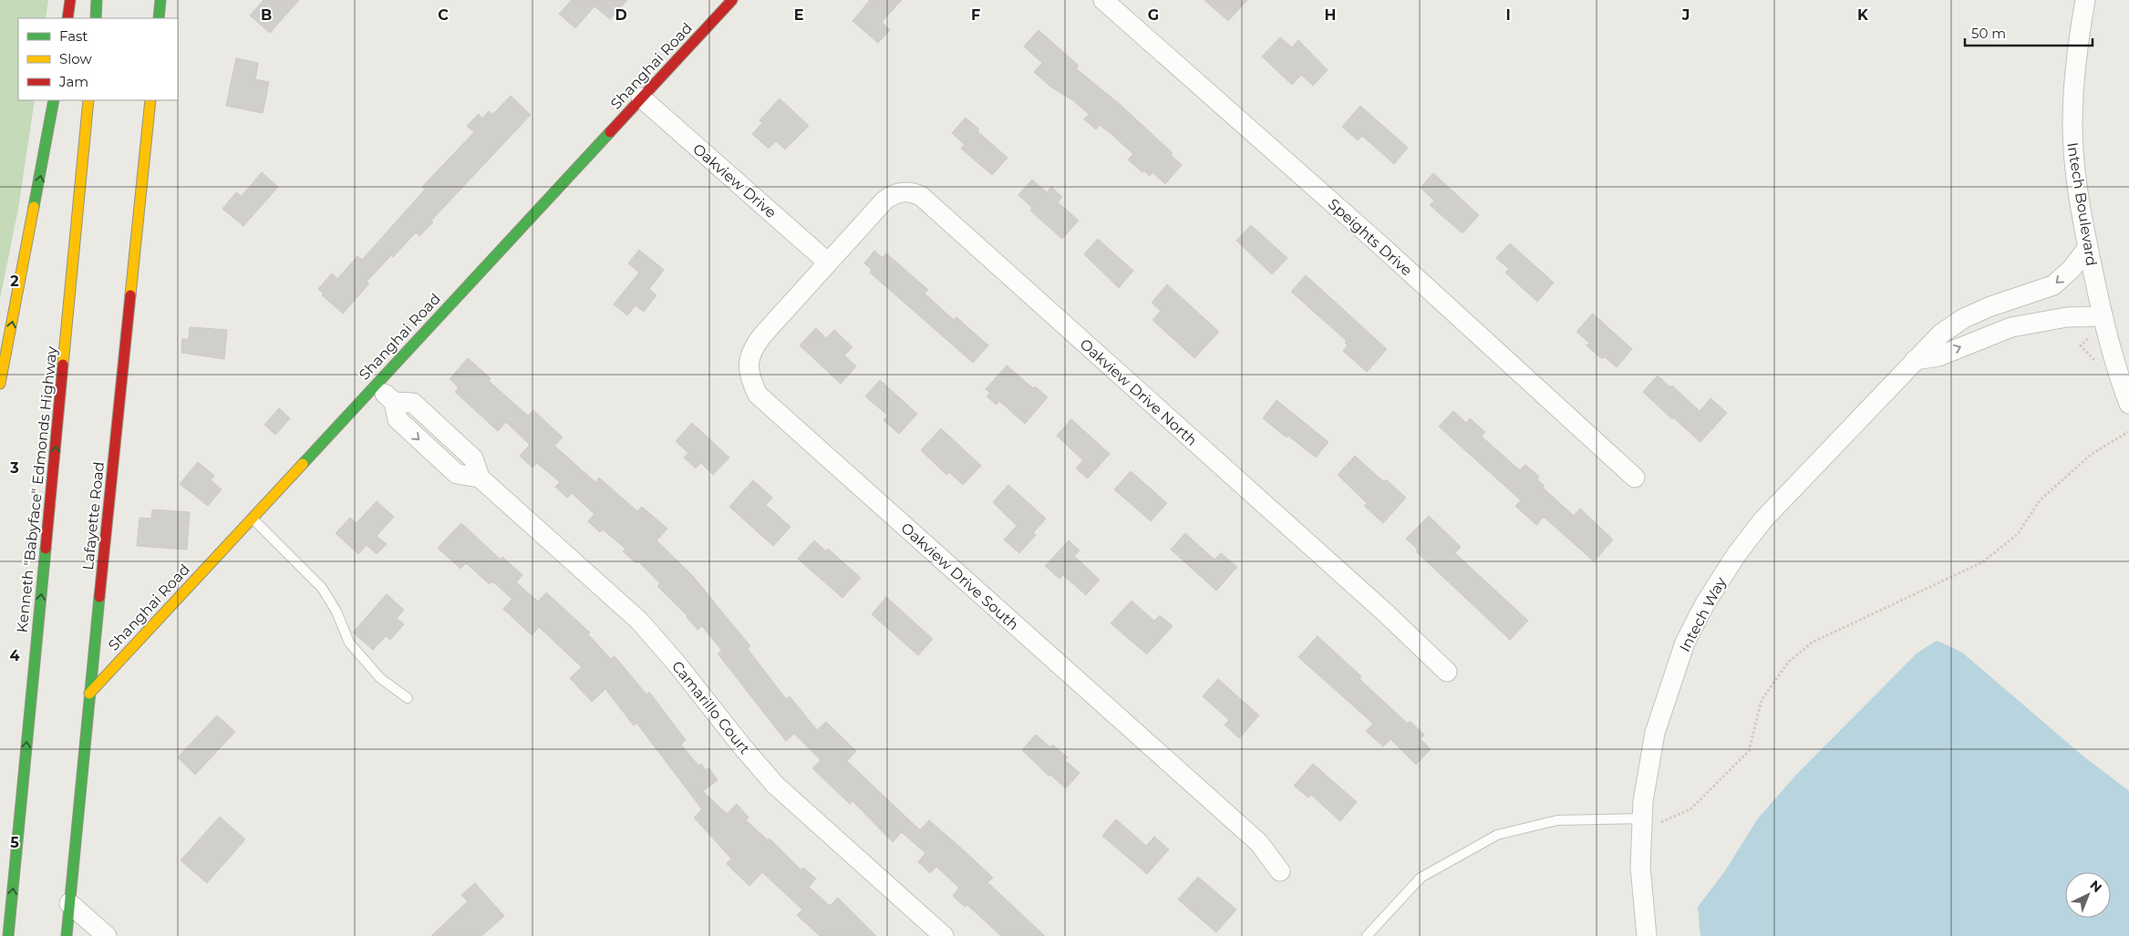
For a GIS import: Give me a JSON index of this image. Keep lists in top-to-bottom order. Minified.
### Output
{"streets":{"main road":["Shanghai Road","Kenneth \"Babyface\" Edmonds Highway","Lafayette Road"],"street":["Oakview Drive","Intech Boulevard","Speights Drive","Oakview Drive North","Oakview Drive South","Intech Way","Camarillo Court"]},"crossings":[["Shanghai Road","Oakview Drive"],["Shanghai Road","Lafayette Road"],["Shanghai Road","Camarillo Court"],["Oakview Drive","Oakview Drive North"],["Oakview Drive","Oakview Drive South"],["Intech Boulevard","Intech Way"],["Oakview Drive North","Oakview Drive South"]],"legend":["Fast","Slow","Jam"],"scale_bar":"50 m","north":"top right","grid":{"columns":["B","C","D","E","F","G","H","I","J","K"],"rows":["2","3","4","5"]}}
